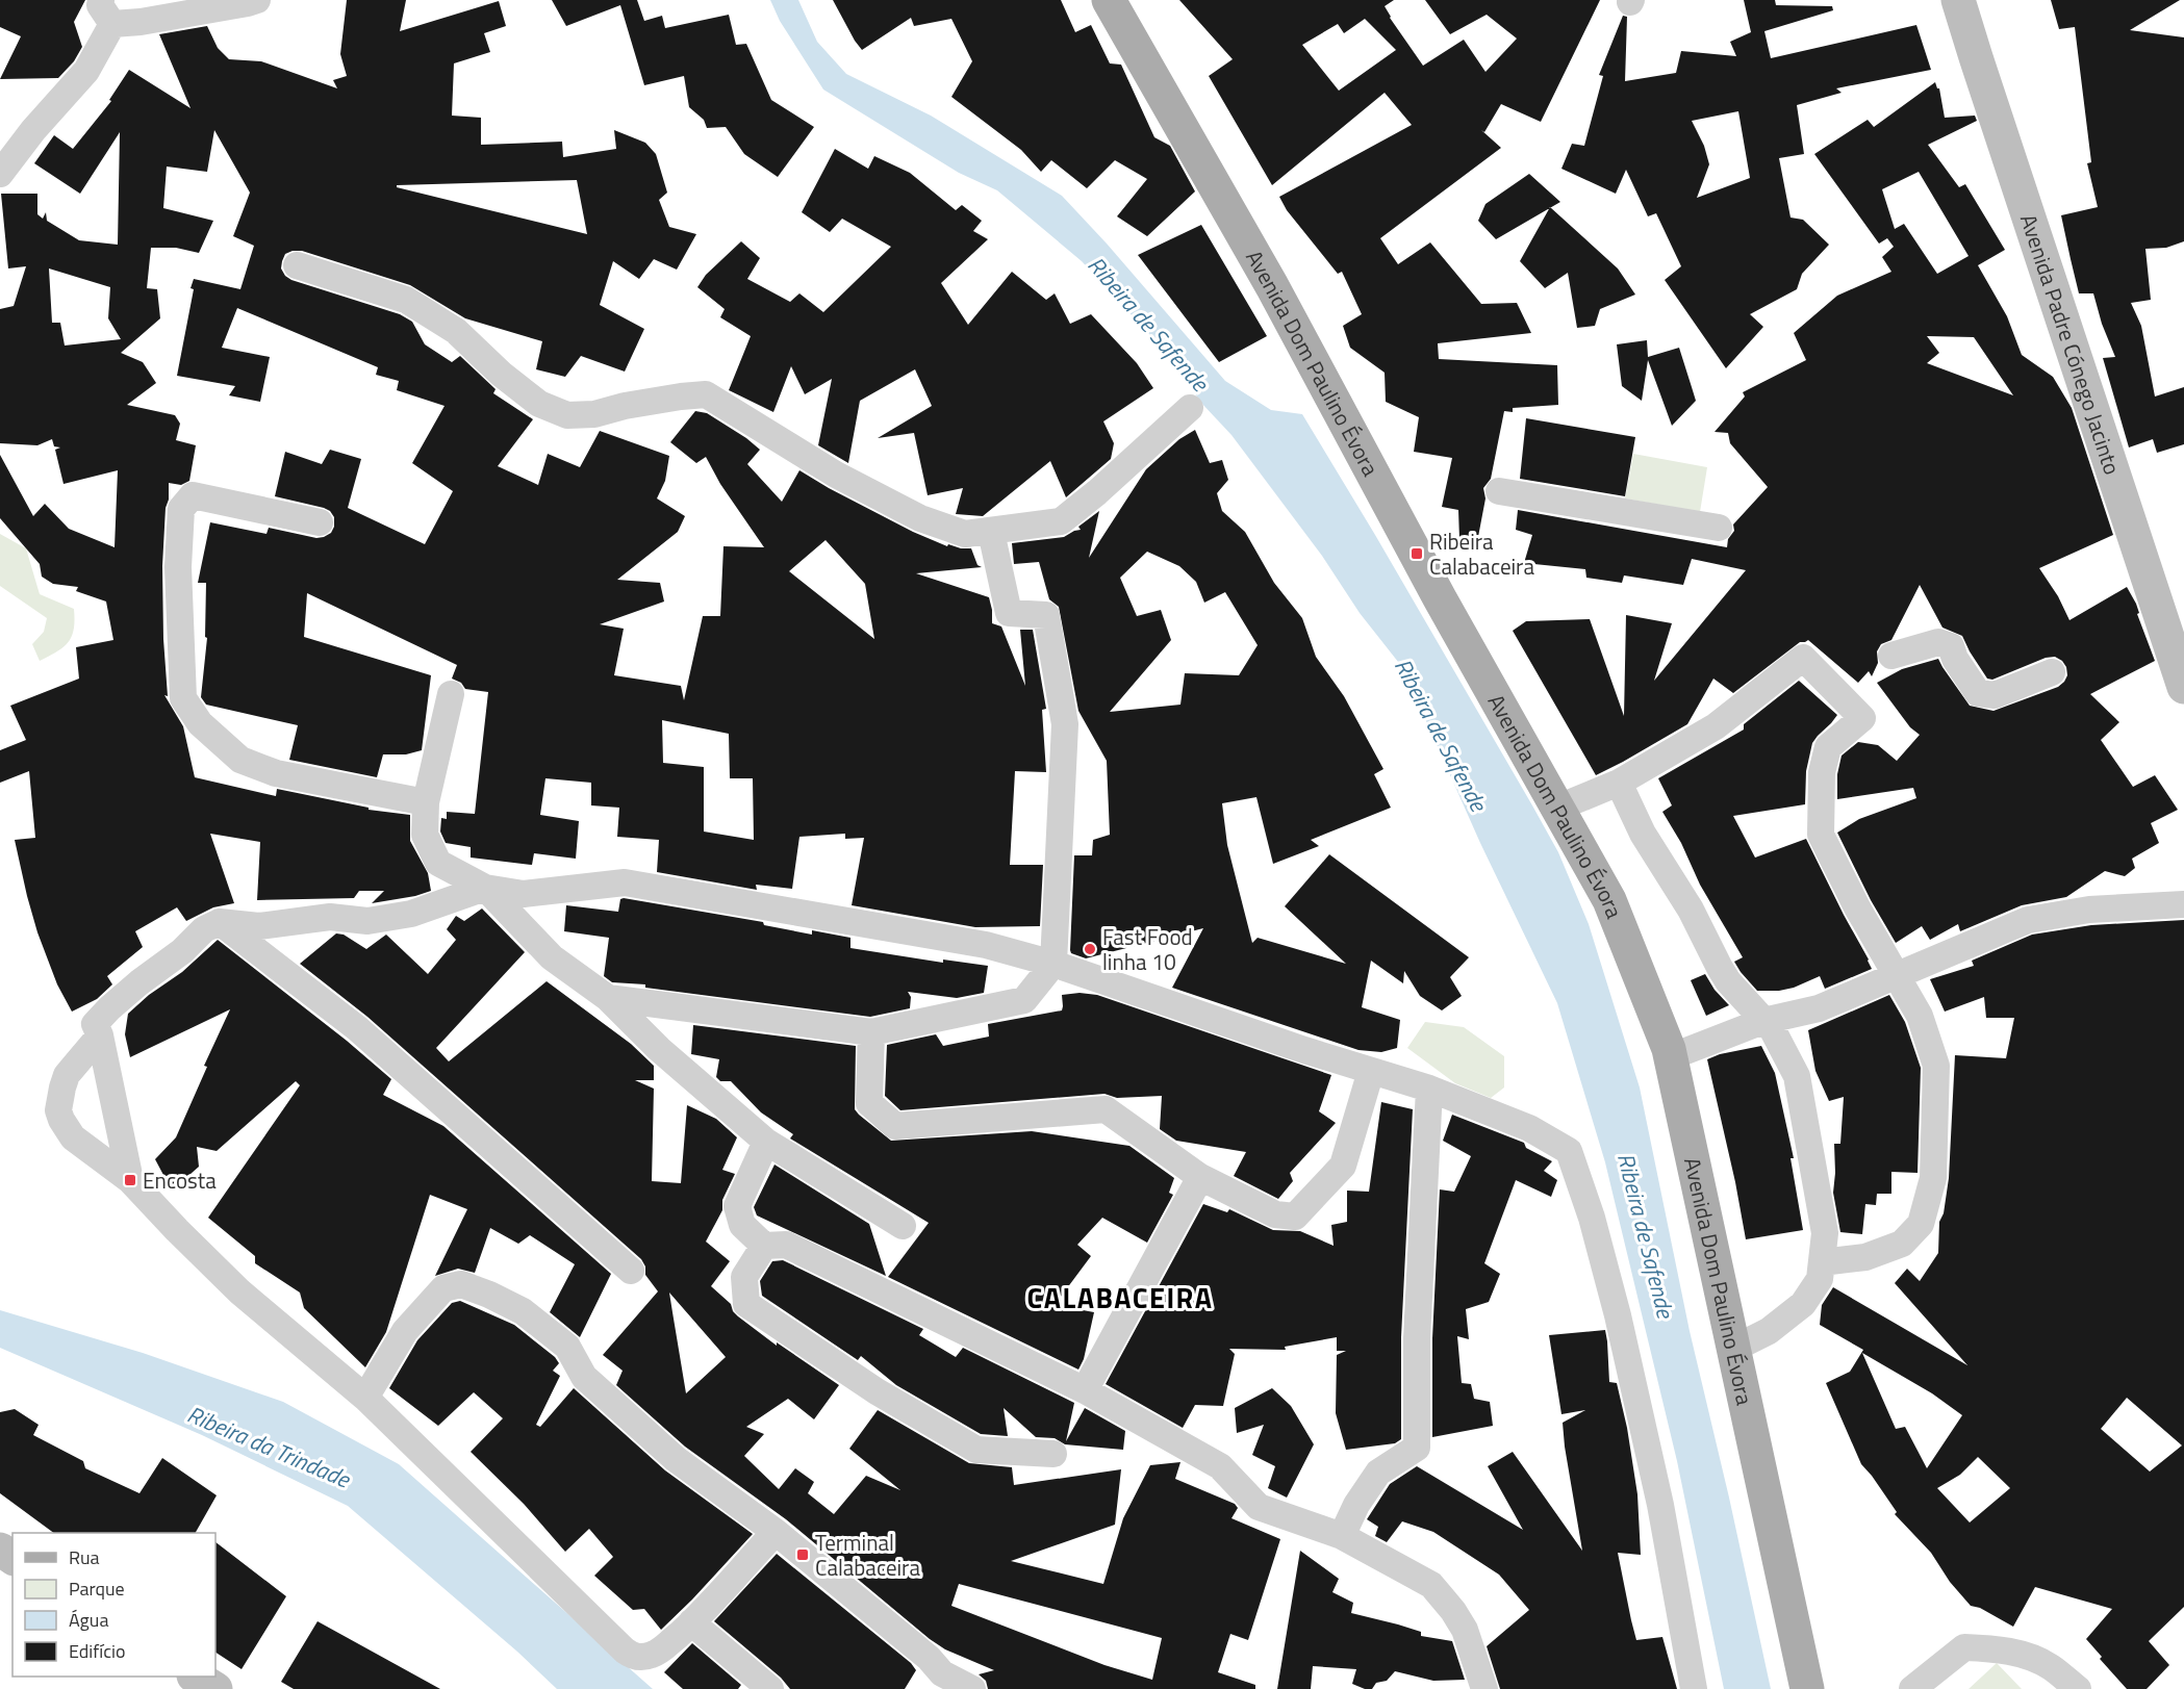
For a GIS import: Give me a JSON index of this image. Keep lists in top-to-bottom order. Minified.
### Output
{"streets":{"main road":["Avenida Dom Paulino Évora"],"street":["Avenida Padre Cónego Jacinto"]},"districts":["CALABACEIRA"],"water":["Ribeira de Safende","Ribeira da Trindade"],"places":{"transit":["Ribeira Calabaceira","Encosta","Terminal Calabaceira"],"other":["Fast Food linha 10"]},"legend":["Rua","Parque","Água","Edifício"]}
